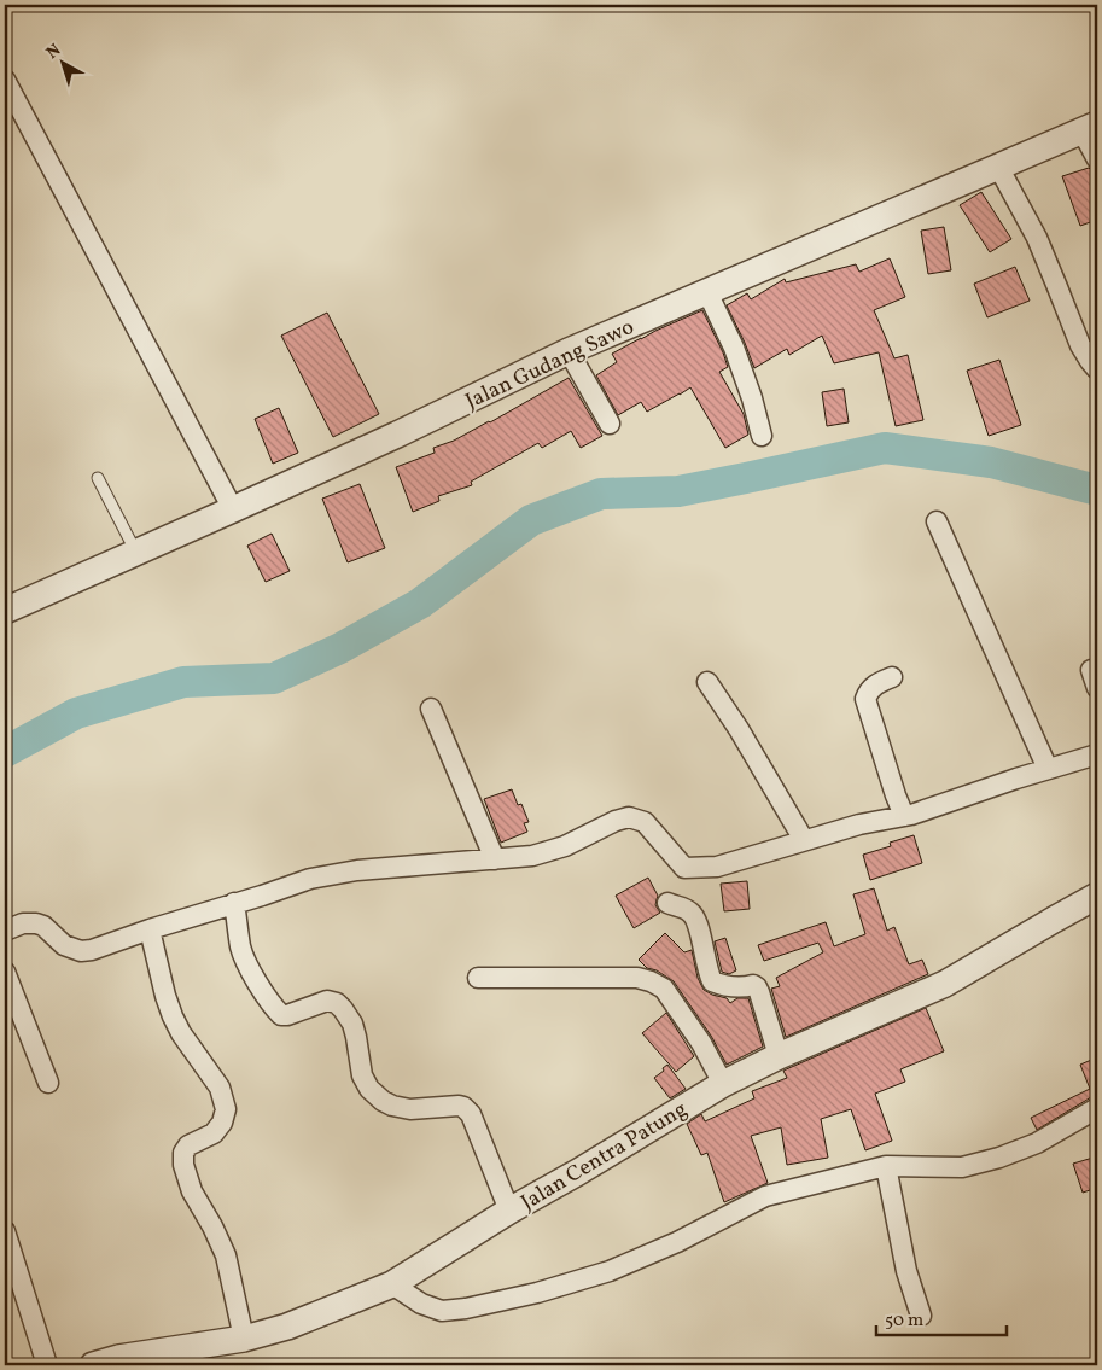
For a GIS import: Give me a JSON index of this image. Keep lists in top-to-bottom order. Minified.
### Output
{"streets":{"street":["Jalan Gudang Sawo","Jalan Centra Patung"]},"scale_bar":"50 m","north":"top left"}
